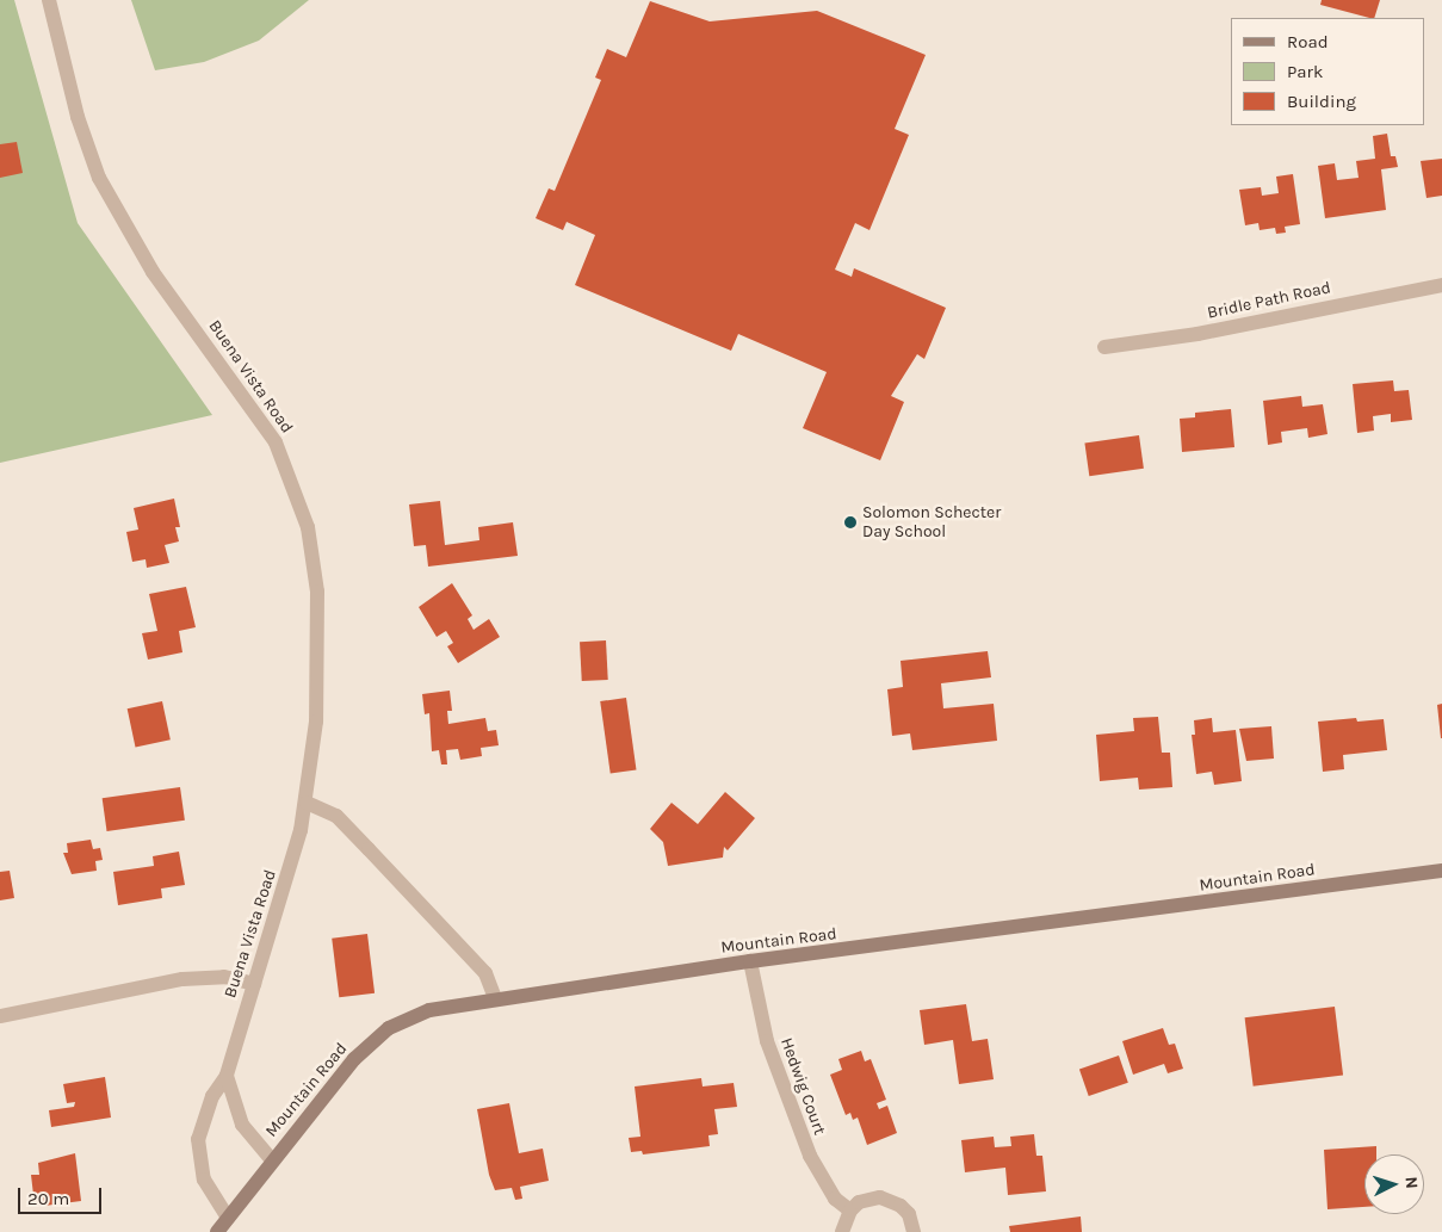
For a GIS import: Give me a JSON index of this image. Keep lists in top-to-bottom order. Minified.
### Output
{"streets":{"main road":["Mountain Road"],"street":["Bridle Path Road","Buena Vista Road","Hedwig Court"]},"crossings":[["Buena Vista Road","Mountain Road"],["Mountain Road","Hedwig Court"]],"places":["Solomon Schecter Day School"],"legend":["Road","Park","Building"],"scale_bar":"20 m","north":"right"}
